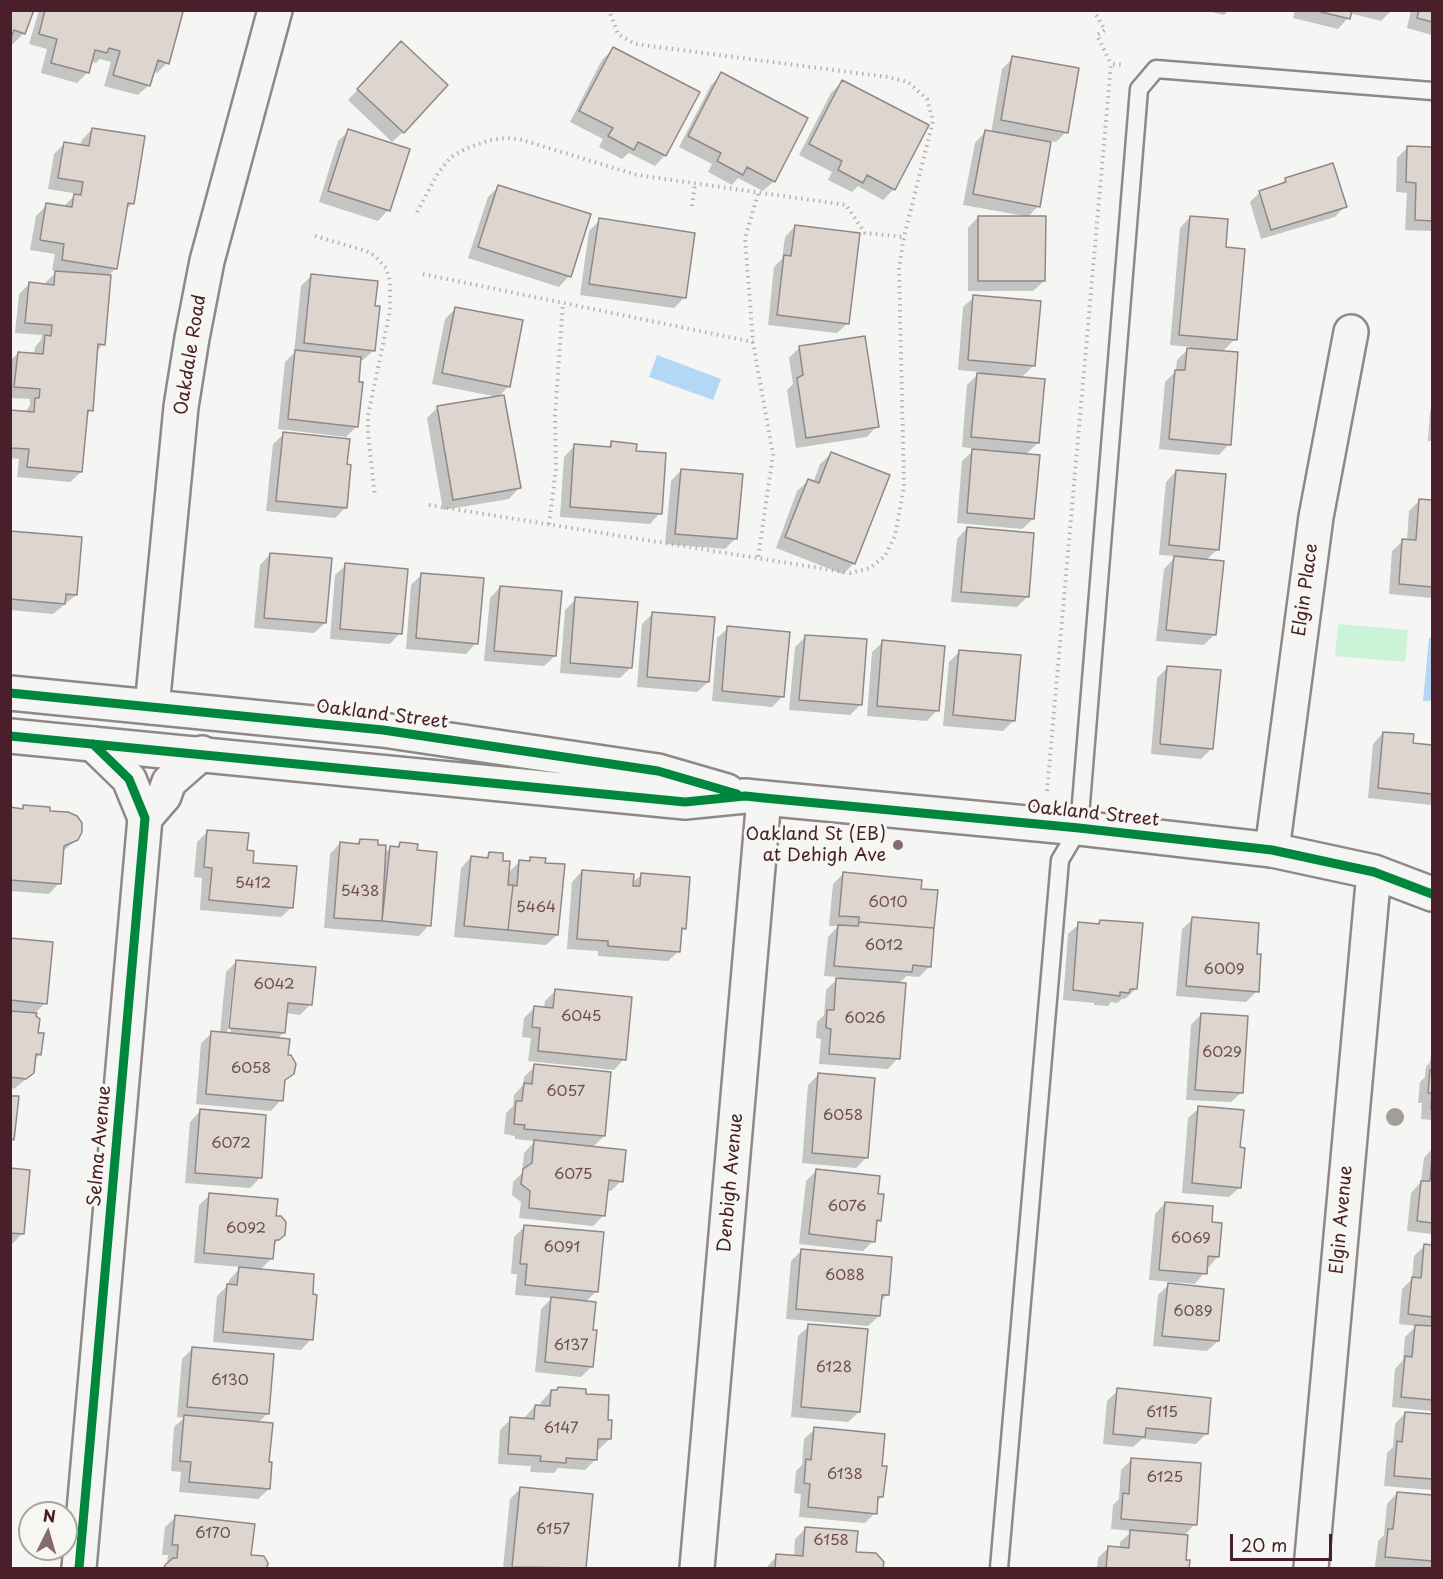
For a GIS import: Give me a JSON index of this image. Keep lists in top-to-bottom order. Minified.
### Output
{"streets":{"street":["Oakdale Road","Elgin Place","Oakland Street","Selma Avenue","Denbigh Avenue","Elgin Avenue"]},"crossings":[["Oakdale Road","Oakland Street"],["Elgin Place","Oakland Street"],["Oakland Street","Selma Avenue"],["Oakland Street","Denbigh Avenue"],["Oakland Street","Elgin Avenue"]],"places":["Oakland St (EB) at Dehigh Ave"],"house_numbers":["5412","5438","6010","5464","6012","6009","6042","6045","6026","6029","6058","6057","6058","6072","6075","6076","6092","6069","6091","6088","6089","6137","6128","6130","6115","6147","6138","6125","6157","6170","6158"],"scale_bar":"20 m","north":"top"}
